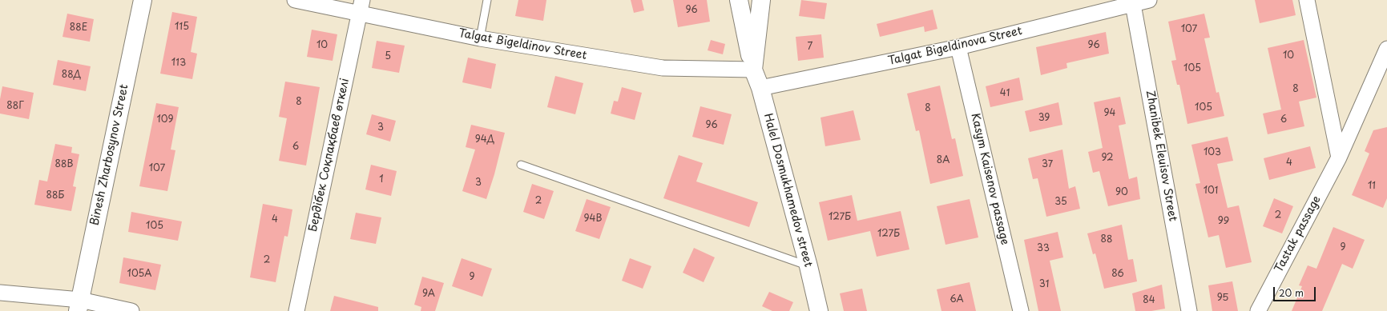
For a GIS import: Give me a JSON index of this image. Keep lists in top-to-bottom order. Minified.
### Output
{"streets":{"street":["Talgat Bigeldinov Street","Talgat Bigeldinova Street","Binesh Zharbosynov Street","Бердібек Соқпақбаев өткелі","Zhanibek Eleuisov Street","Kasym Kaisenov passage","Halel Dosmukhamedov street","Tastak passage"]},"crossings":[["Talgat Bigeldinov Street","Бердібек Соқпақбаев өткелі"],["Talgat Bigeldinov Street","Halel Dosmukhamedov street"],["Talgat Bigeldinova Street","Zhanibek Eleuisov Street"],["Talgat Bigeldinova Street","Kasym Kaisenov passage"],["Talgat Bigeldinova Street","Halel Dosmukhamedov street"]],"house_numbers":["96","115","88Е","107","10","96","7","10","5","113","105","88Д","8","41","8","88Г","105","8","94","39","109","6","96","3","94Д","6","103","92","8А","4","88В","37","107","1","3","11","101","90","88Б","2","35","2","127Б","94В","4","99","105","127Б","88","9","33","2","105А","86","9","31","9А","95","6А","84"],"scale_bar":"20 m"}
